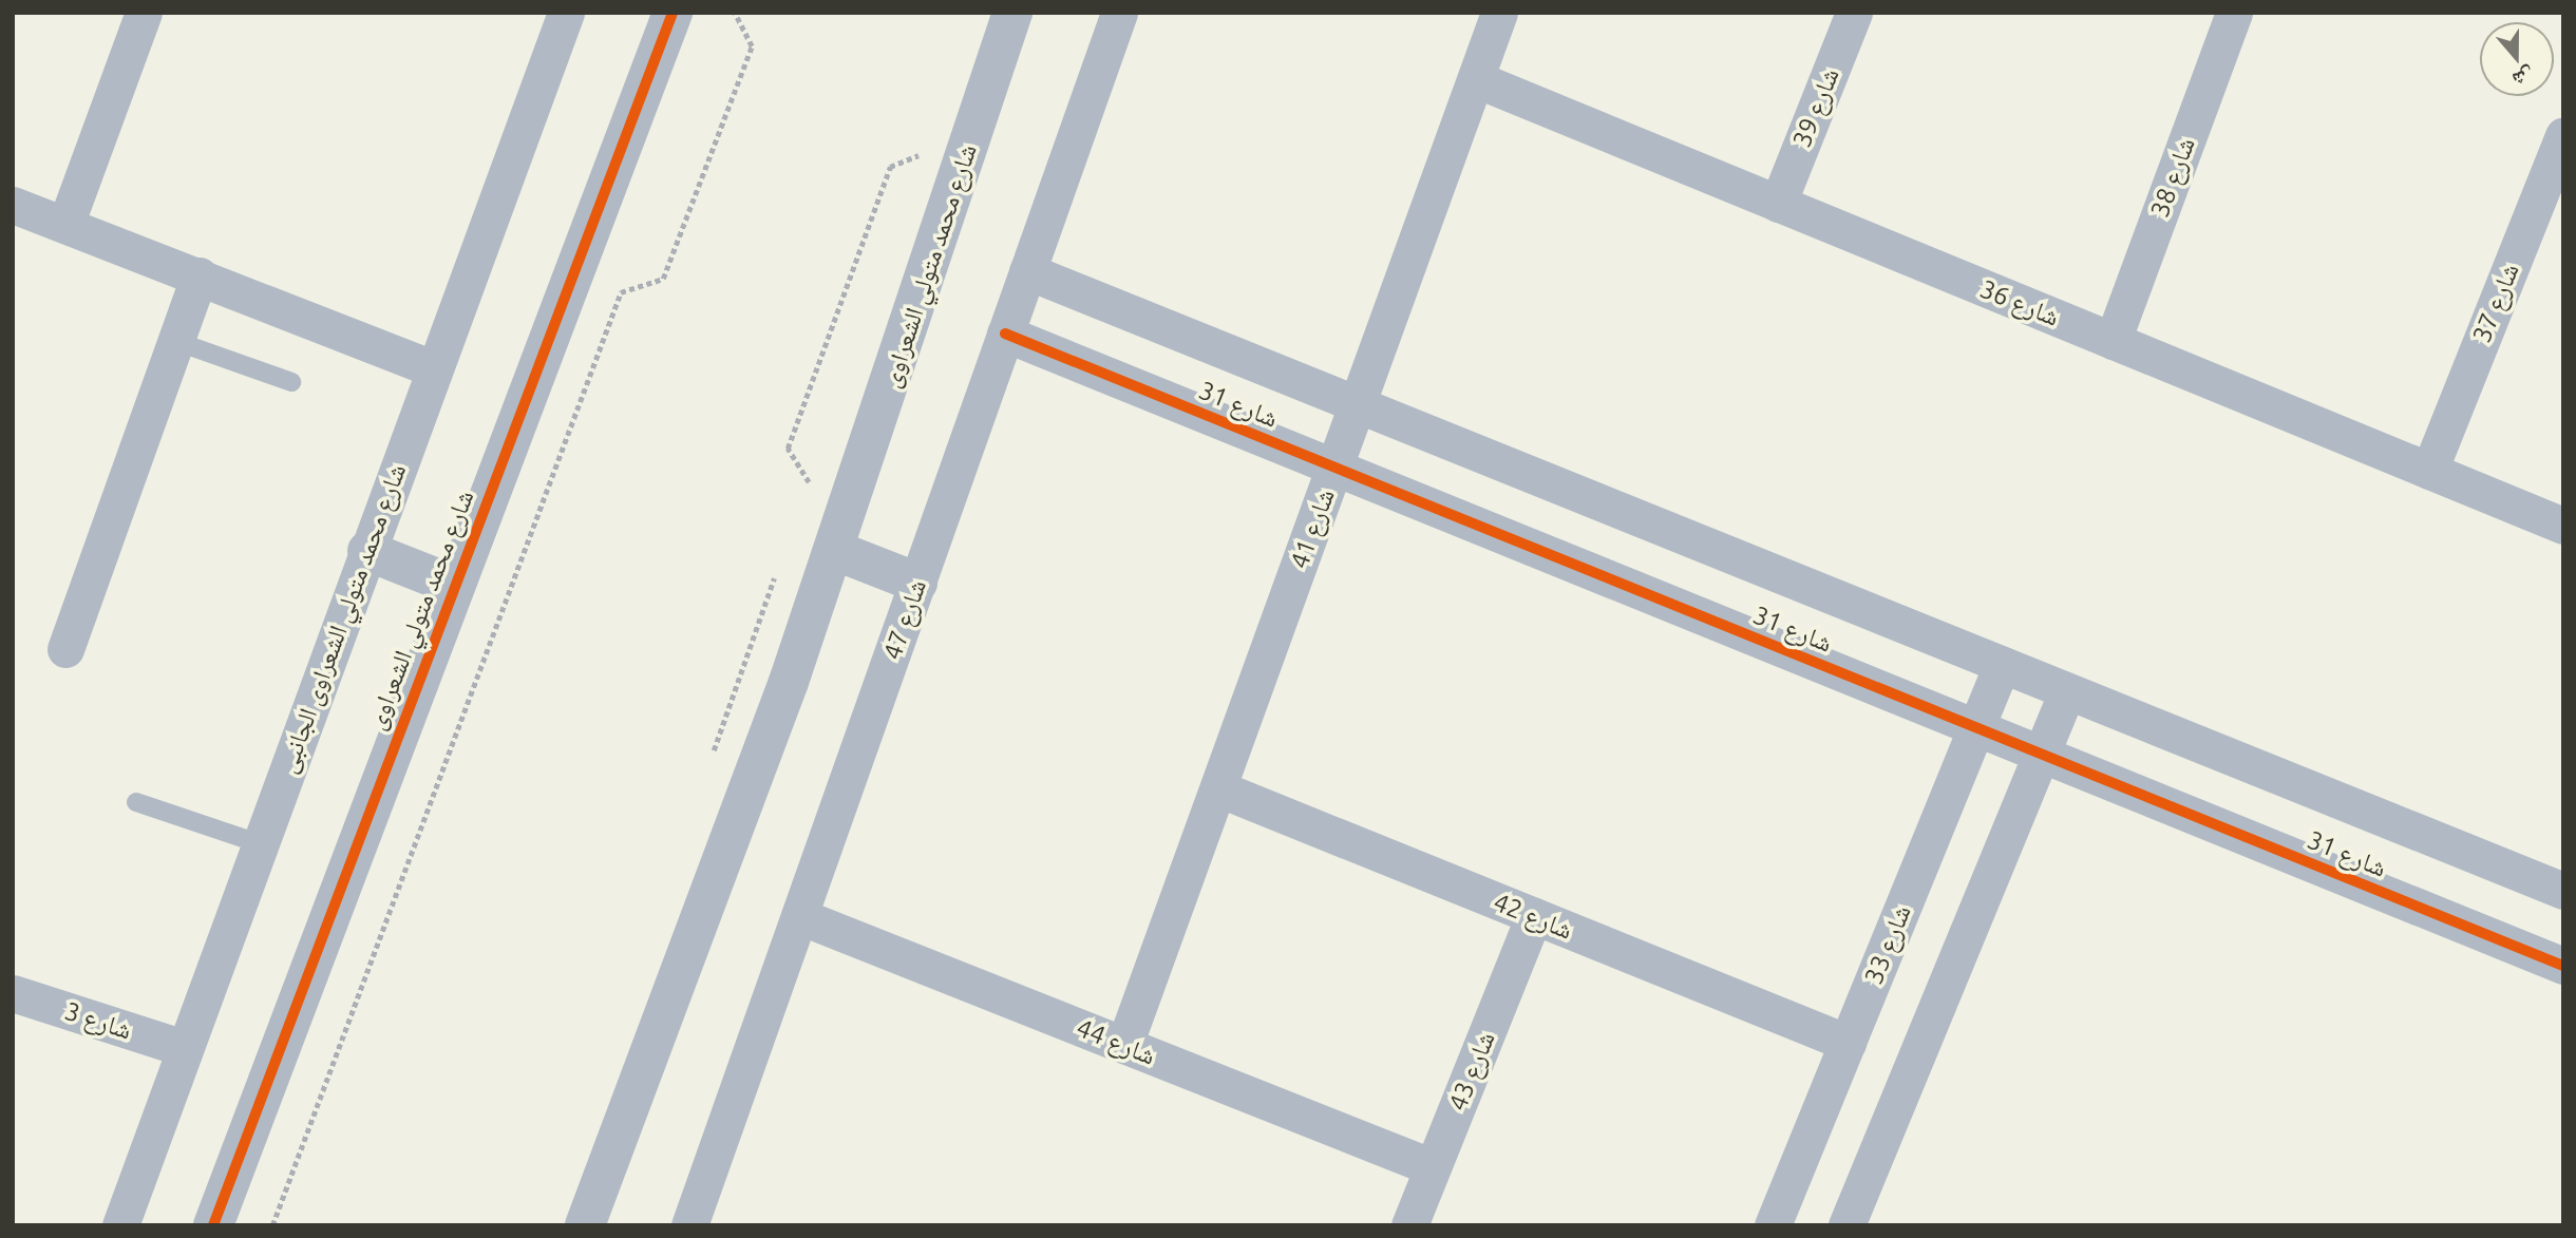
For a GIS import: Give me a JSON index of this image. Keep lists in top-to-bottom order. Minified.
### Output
{"streets":{"street":["شارع 39","شارع 38","شارع محمد متولي الشعراوى","شارع 36","شارع 37","شارع 31","شارع 41","شارع محمد متولي الشعراوى الجانبى","شارع 47","شارع 42","شارع 33","شارع 3","شارع 44","شارع 43"]},"crossings":[["شارع 39","شارع 36"],["شارع 38","شارع 36"],["شارع 36","شارع 37"],["شارع 36","شارع 41"],["شارع 31","شارع 41"],["شارع 31","شارع 47"],["شارع 31","شارع 33"],["شارع 41","شارع 42"],["شارع 41","شارع 44"],["شارع محمد متولي الشعراوى الجانبى","شارع 3"],["شارع 47","شارع 44"],["شارع 42","شارع 33"],["شارع 42","شارع 43"],["شارع 44","شارع 43"]],"north":"bottom"}
